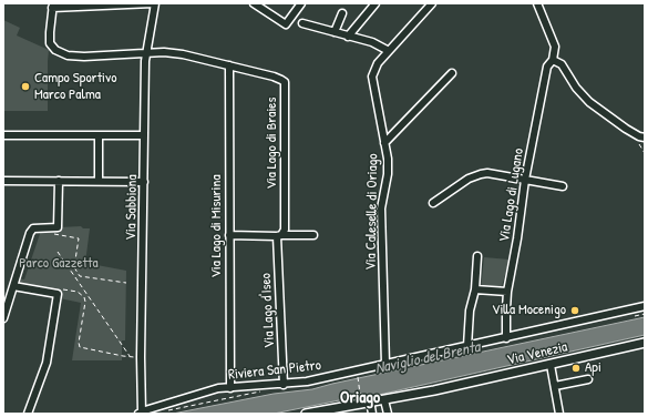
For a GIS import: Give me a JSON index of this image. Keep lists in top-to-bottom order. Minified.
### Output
{"streets":{"main road":["Via Venezia"],"street":["Via Lago di Braies","Via Lago di Lugano","Via Sabbiona","Via Caleselle di Oriago","Via Lago di Misurina","Via Lago d'Iseo","Riviera San Pietro"]},"crossings":[["Via Lago di Braies","Via Sabbiona"],["Via Lago di Braies","Via Lago di Misurina"],["Via Lago di Braies","Via Lago d'Iseo"],["Via Lago di Lugano","Riviera San Pietro"],["Via Sabbiona","Riviera San Pietro"],["Via Caleselle di Oriago","Riviera San Pietro"],["Via Lago di Misurina","Riviera San Pietro"],["Via Lago d'Iseo","Riviera San Pietro"]],"districts":["Oriago"],"water":["Naviglio del Brenta"],"parks":["Parco Gazzetta"],"places":["Campo Sportivo Marco Palma","Villa Mocenigo","Api"]}
